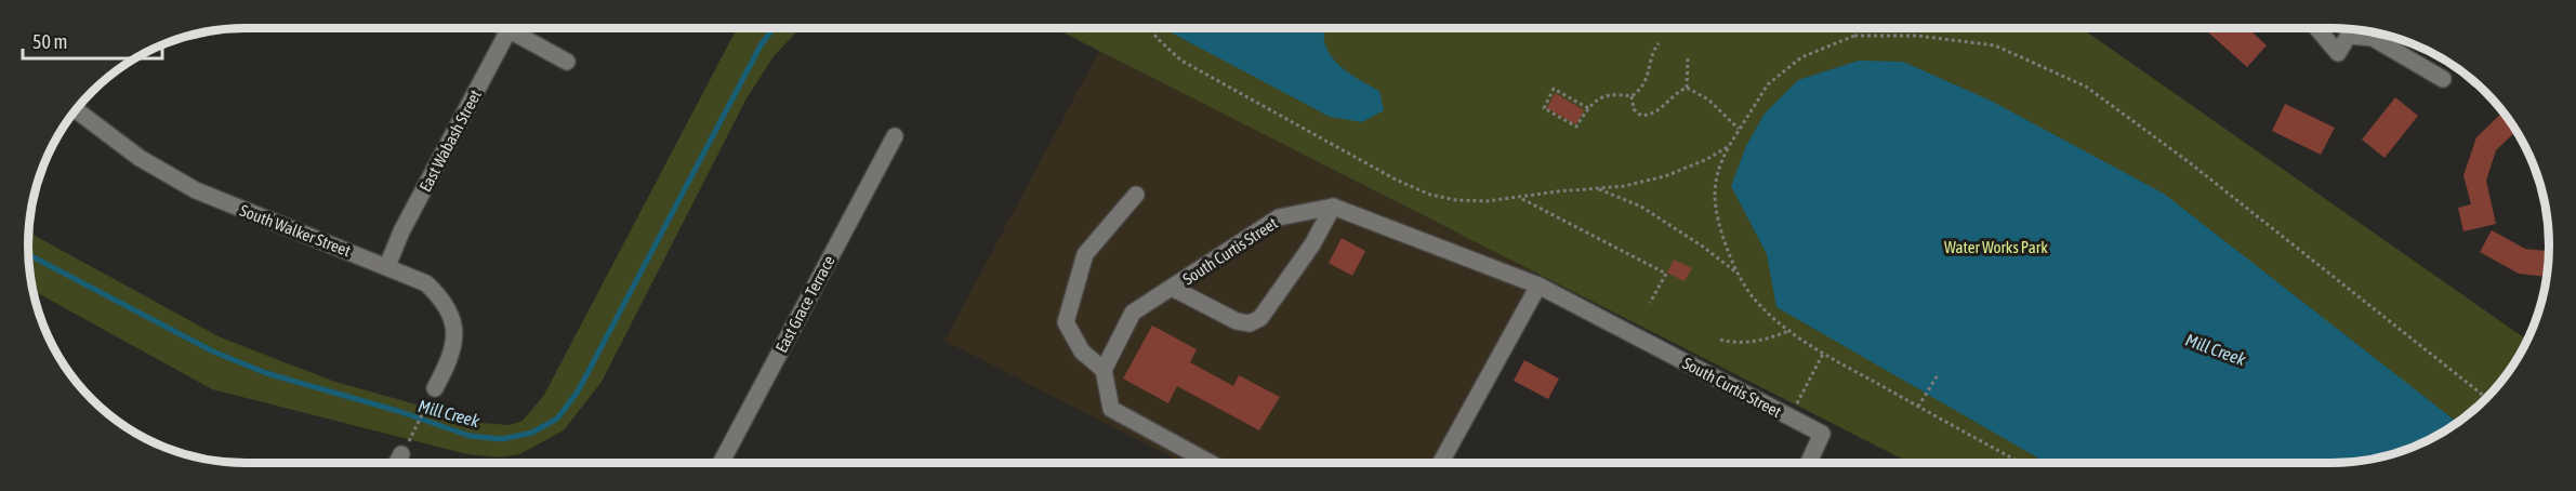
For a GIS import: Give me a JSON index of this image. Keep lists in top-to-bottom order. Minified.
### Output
{"streets":{"street":["East Wabash Street","South Walker Street","South Curtis Street","East Grace Terrace"]},"crossings":[["East Wabash Street","South Walker Street"]],"water":["Mill Creek"],"parks":["Water Works Park"],"scale_bar":"50 m"}
